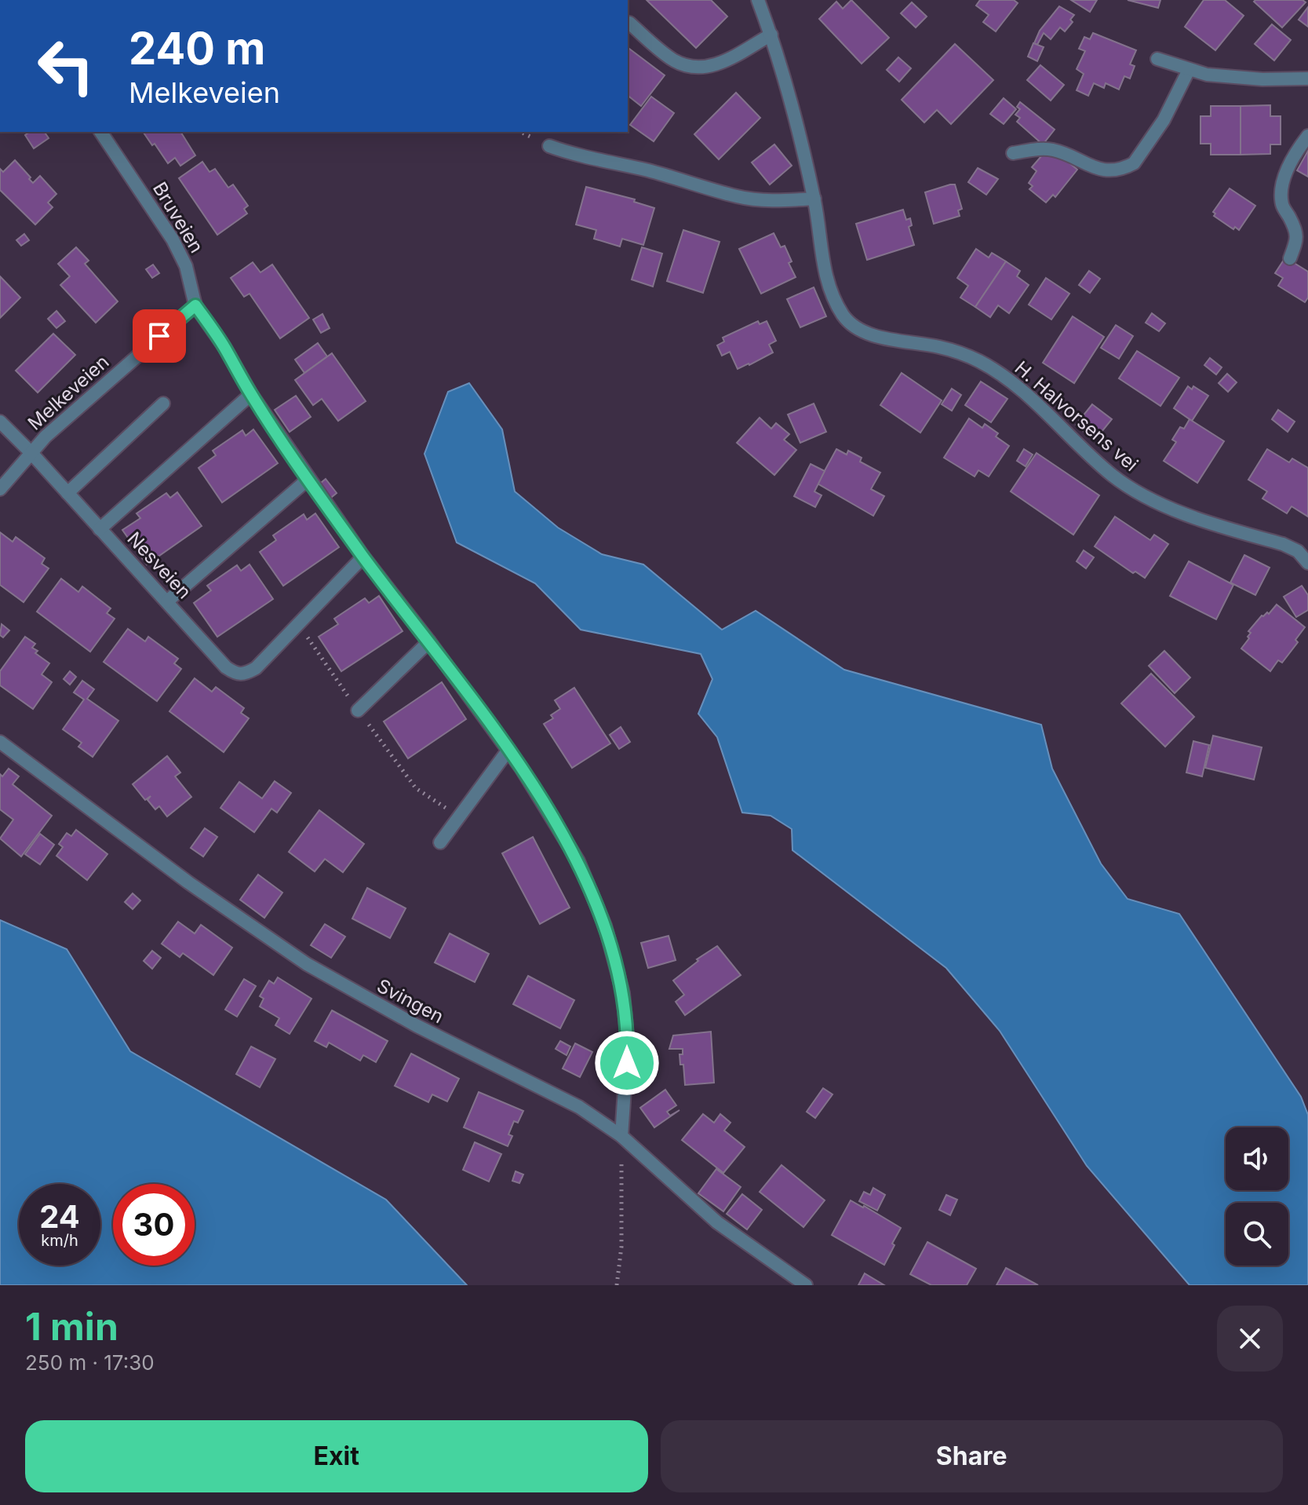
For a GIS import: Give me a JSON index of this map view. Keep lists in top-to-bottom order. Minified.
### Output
{"streets":{"street":["Bruveien","Melkeveien","H. Halvorsens vei","Nesveien","Svingen"]},"crossings":[["Bruveien","Melkeveien"],["Bruveien","Svingen"],["Melkeveien","Nesveien"]],"page":{"turn":["240 m","Melkeveien"],"speed":"24 km/h","limit":"30","heading":["1 min","250 m · 17:30"],"buttons":["Exit","Share"]}}
